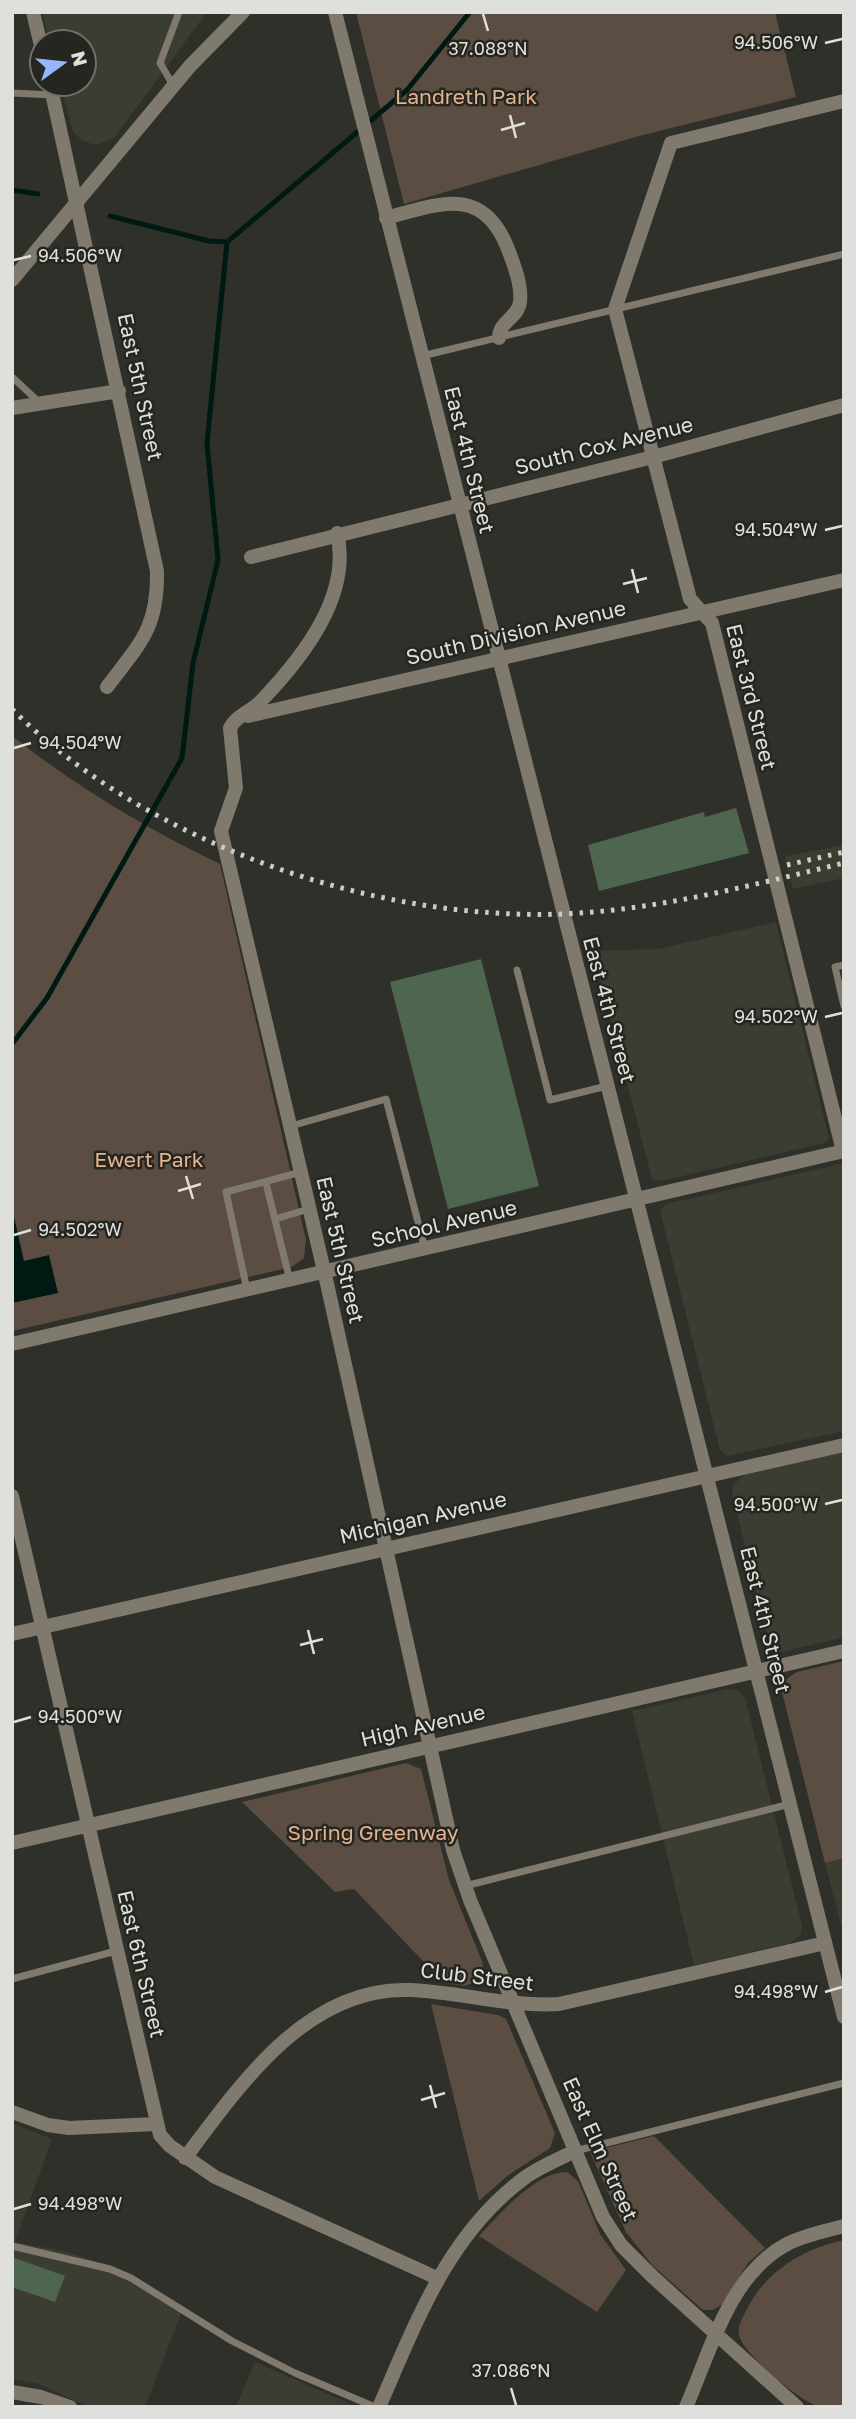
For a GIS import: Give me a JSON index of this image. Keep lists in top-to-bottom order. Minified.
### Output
{"streets":{"street":["East 5th Street","South Cox Avenue","East 4th Street","South Division Avenue","East 3rd Street","School Avenue","Michigan Avenue","High Avenue","East 6th Street","Club Street","East Elm Street"]},"crossings":[["East 5th Street","South Division Avenue"],["East 5th Street","School Avenue"],["East 5th Street","Michigan Avenue"],["East 5th Street","High Avenue"],["East 5th Street","Club Street"],["East 5th Street","East Elm Street"],["South Cox Avenue","East 4th Street"],["South Cox Avenue","East 3rd Street"],["East 4th Street","South Division Avenue"],["East 4th Street","School Avenue"],["East 4th Street","Michigan Avenue"],["East 4th Street","High Avenue"],["East 4th Street","Club Street"],["South Division Avenue","East 3rd Street"],["East 3rd Street","School Avenue"],["Michigan Avenue","East 6th Street"],["High Avenue","East 6th Street"],["East 6th Street","Club Street"],["Club Street","East Elm Street"]],"parks":["Landreth Park","Ewert Park","Spring Greenway"],"north":"right","coordinates":["94.506°W","37.088°N","94.504°W","94.502°W","94.500°W","94.498°W","37.086°N"]}
